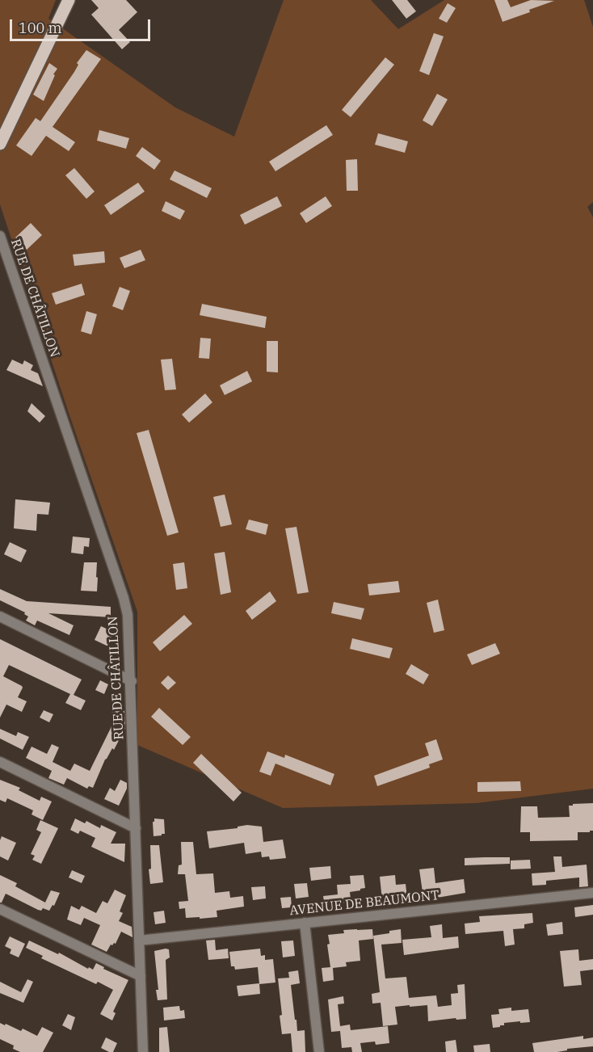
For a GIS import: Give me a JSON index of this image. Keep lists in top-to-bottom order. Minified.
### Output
{"streets":{"street":["RUE DE CHÂTILLON","AVENUE DE BEAUMONT"]},"crossings":[["RUE DE CHÂTILLON","AVENUE DE BEAUMONT"]],"scale_bar":"100 m"}
